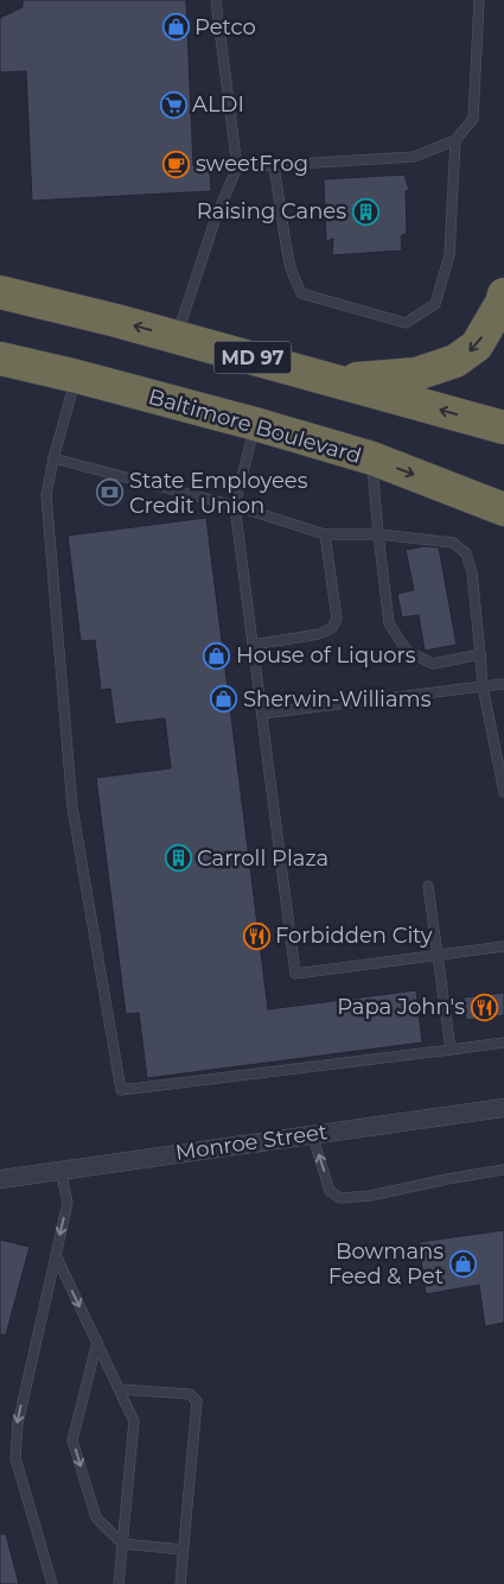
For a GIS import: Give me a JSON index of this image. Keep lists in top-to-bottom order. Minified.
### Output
{"streets":{"highway":["MD 97","Baltimore Boulevard"],"street":["Monroe Street"]},"places":{"shop":["Petco","House of Liquors","Sherwin-Williams","Bowmans Feed & Pet"],"supermarket":["ALDI"],"cafe":["sweetFrog"],"building":["Raising Canes","Carroll Plaza"],"bank":["State Employees Credit Union"],"restaurant":["Forbidden City","Papa John's"]}}
